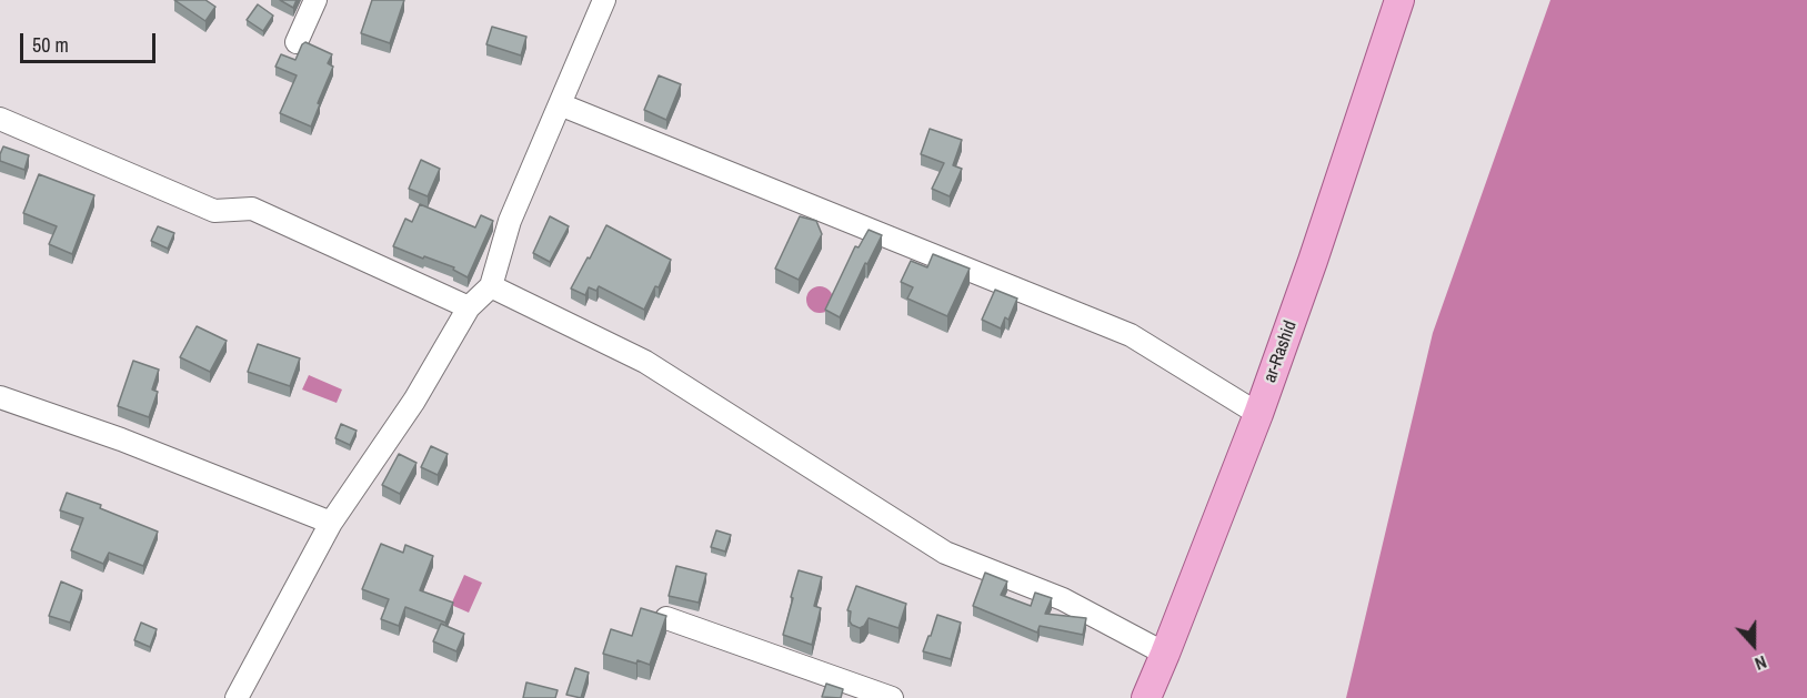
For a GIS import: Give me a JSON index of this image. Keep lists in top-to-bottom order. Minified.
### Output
{"streets":{"main road":["ar-Rashid"]},"scale_bar":"50 m","north":"bottom"}
